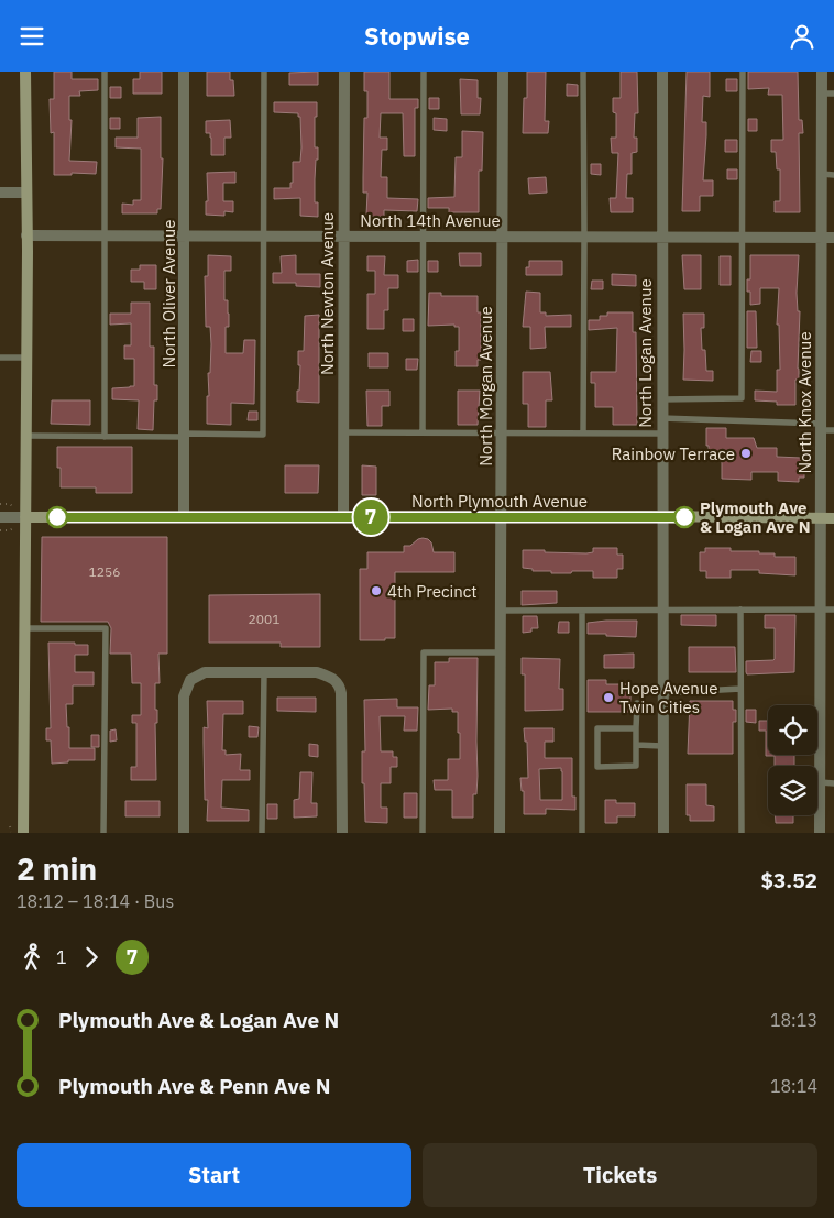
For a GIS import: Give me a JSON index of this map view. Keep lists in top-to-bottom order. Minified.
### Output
{"streets":{"main road":["North Plymouth Avenue"],"street":["North 14th Avenue","North Oliver Avenue","North Newton Avenue","North Logan Avenue","North Morgan Avenue","North Knox Avenue"]},"crossings":[["North 14th Avenue","North Oliver Avenue"],["North 14th Avenue","North Newton Avenue"],["North 14th Avenue","North Logan Avenue"],["North 14th Avenue","North Morgan Avenue"],["North 14th Avenue","North Knox Avenue"],["North Oliver Avenue","North Plymouth Avenue"],["North Newton Avenue","North Plymouth Avenue"],["North Logan Avenue","North Plymouth Avenue"],["North Morgan Avenue","North Plymouth Avenue"],["North Knox Avenue","North Plymouth Avenue"]],"places":["Rainbow Terrace","Plymouth Ave & Logan Ave N","4th Precinct","Hope Avenue Twin Cities"],"lines":["bus line 7"],"house_numbers":["1256","2001"],"page":{"header":"Stopwise","on_map":"7","heading":["2 min","18:12 – 18:14 · Bus","$3.52"],"legs":["1","7"],"list":[{"name":"Plymouth Ave & Logan Ave N","value":"18:13"},{"name":"Plymouth Ave & Penn Ave N","value":"18:14"}],"buttons":["Start","Tickets"]}}
